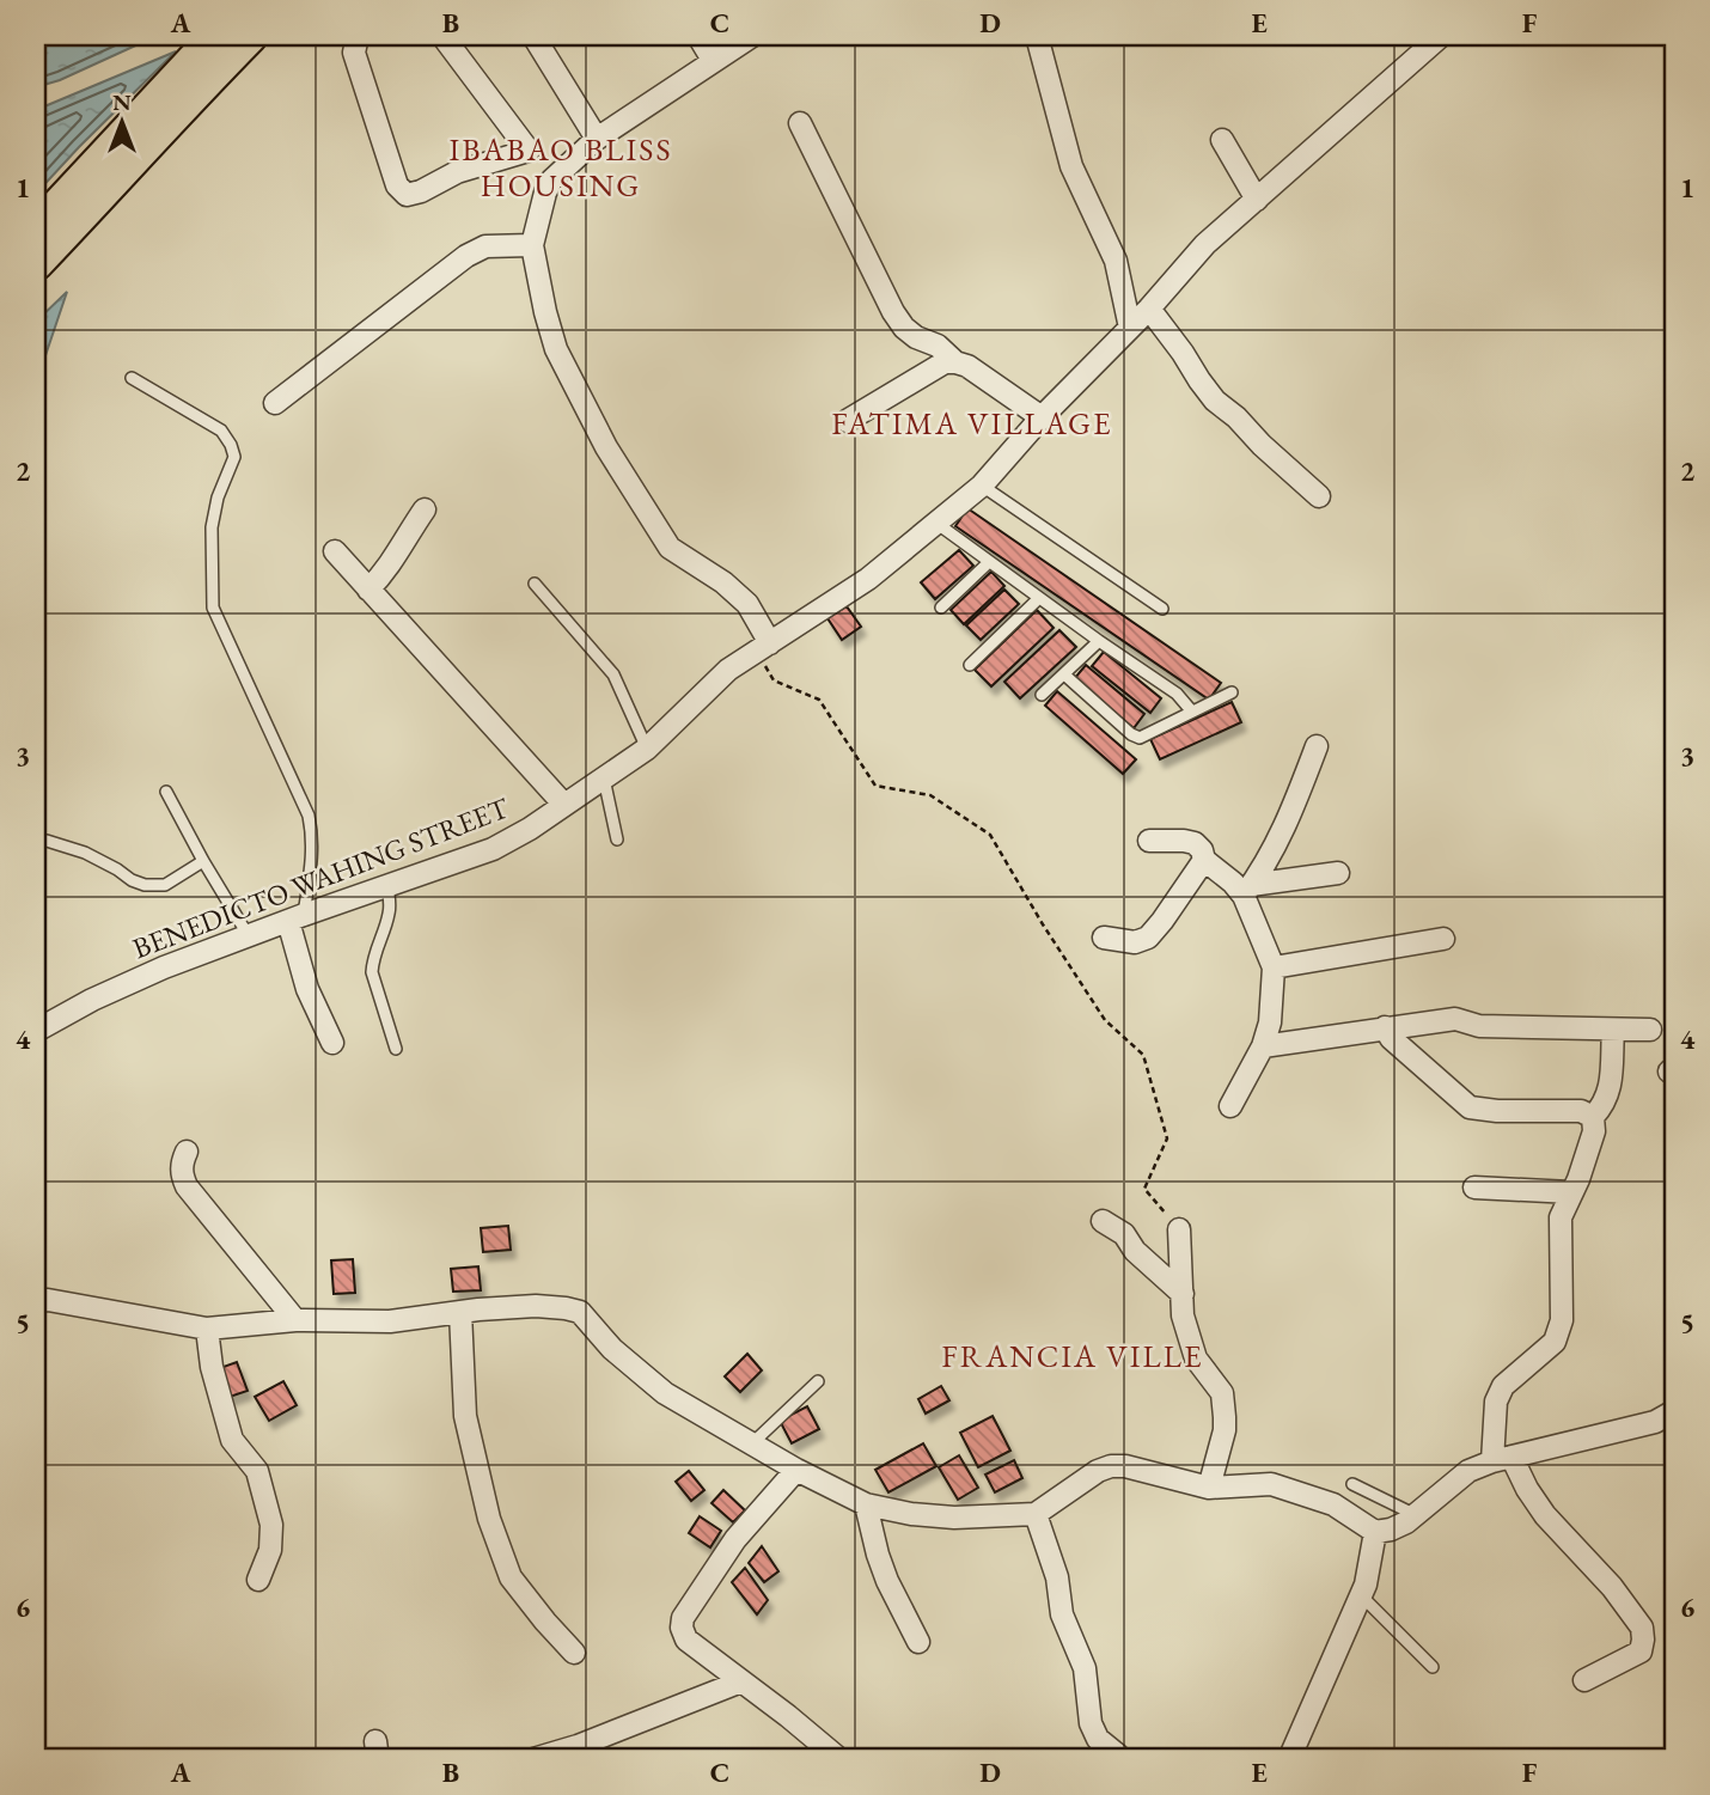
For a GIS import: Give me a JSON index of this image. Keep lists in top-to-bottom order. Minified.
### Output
{"streets":{"street":["BENEDICTO WAHING STREET"]},"districts":["IBABAO BLISS HOUSING","FATIMA VILLAGE","FRANCIA VILLE"],"north":"top","grid":{"columns":["A","B","C","D","E","F"],"rows":["1","2","3","4","5","6"]}}
